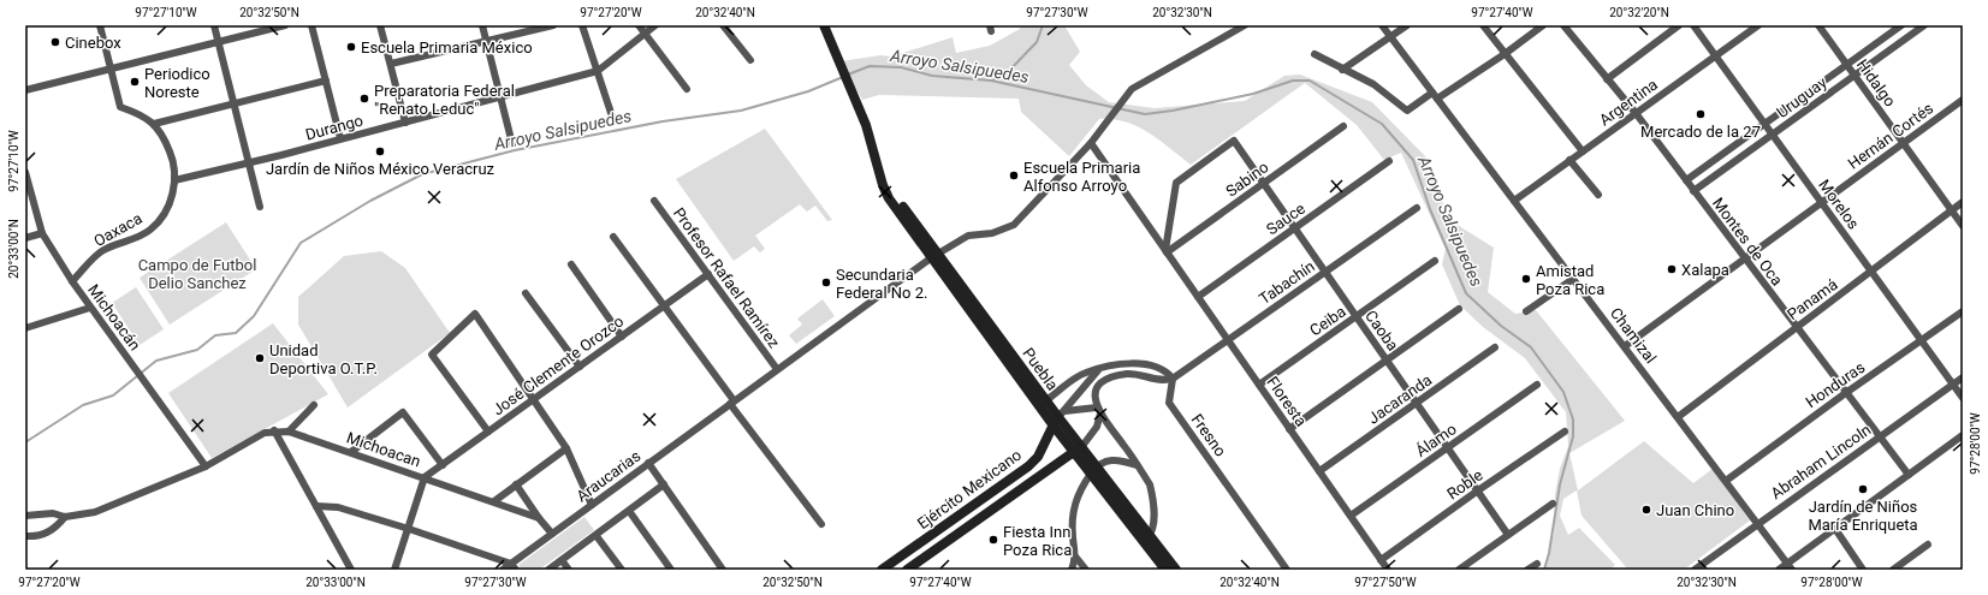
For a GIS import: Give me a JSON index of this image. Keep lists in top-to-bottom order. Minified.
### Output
{"streets":{"main road":["Puebla","Ejército Mexicano"],"street":["Hidalgo","Uruguay","Argentina","Durango","Hernán Cortés","Sabino","Morelos","Sauce","Oaxaca","Montes de Oca","Profesor Rafael Ramírez","Tabachín","Panamá","Michoacán","Ceiba","Caoba","Chamizal","José Clemente Orozco","Honduras","Jacaranda","Floresta","Fresno","Álamo","Michoacan","Abraham Lincoln","Araucarias","Roble"]},"crossings":[["Hidalgo","Uruguay"],["Hidalgo","Hernán Cortés"],["Hidalgo","Panamá"],["Uruguay","Morelos"],["Uruguay","Montes de Oca"],["Argentina","Morelos"],["Argentina","Montes de Oca"],["Argentina","Chamizal"],["Durango","Oaxaca"],["Hernán Cortés","Morelos"],["Hernán Cortés","Montes de Oca"],["Hernán Cortés","Chamizal"],["Sabino","Caoba"],["Sabino","Floresta"],["Morelos","Panamá"],["Morelos","Honduras"],["Morelos","Abraham Lincoln"],["Sauce","Caoba"],["Sauce","Floresta"],["Oaxaca","Michoacán"],["Montes de Oca","Panamá"],["Montes de Oca","Honduras"],["Montes de Oca","Abraham Lincoln"],["Profesor Rafael Ramírez","José Clemente Orozco"],["Profesor Rafael Ramírez","Araucarias"],["Tabachín","Caoba"],["Tabachín","Floresta"],["Tabachín","Fresno"],["Panamá","Chamizal"],["Michoacán","Michoacan"],["Ceiba","Caoba"],["Ceiba","Floresta"],["Caoba","Jacaranda"],["Caoba","Floresta"],["Caoba","Álamo"],["Caoba","Roble"],["Chamizal","Honduras"],["Chamizal","Abraham Lincoln"],["José Clemente Orozco","Michoacan"],["Puebla","Araucarias"],["Puebla","Ejército Mexicano"],["Jacaranda","Floresta"],["Floresta","Álamo"],["Floresta","Araucarias"],["Floresta","Roble"]],"water":["Arroyo Salsipuedes"],"parks":["Campo de Futbol Delio Sanchez"],"places":["Cinebox","Escuela Primaria México","Periodico Noreste","Preparatoria Federal \"Renato Leduc\"","Mercado de la 27","Jardín de Niños México Veracruz","Escuela Primaria Alfonso Arroyo","Xalapa","Amistad Poza Rica","Secundaria Federal No 2.","Unidad Deportiva O.T.P.","Jardín de Niños María Enriqueta","Juan Chino","Fiesta Inn Poza Rica"],"coordinates":["97°27'10\"W","20°32'50\"N","97°27'20\"W","20°32'40\"N","97°27'30\"W","20°32'30\"N","97°27'40\"W","20°32'20\"N","20°33'00\"N","97°28'00\"W","97°27'50\"W"]}
